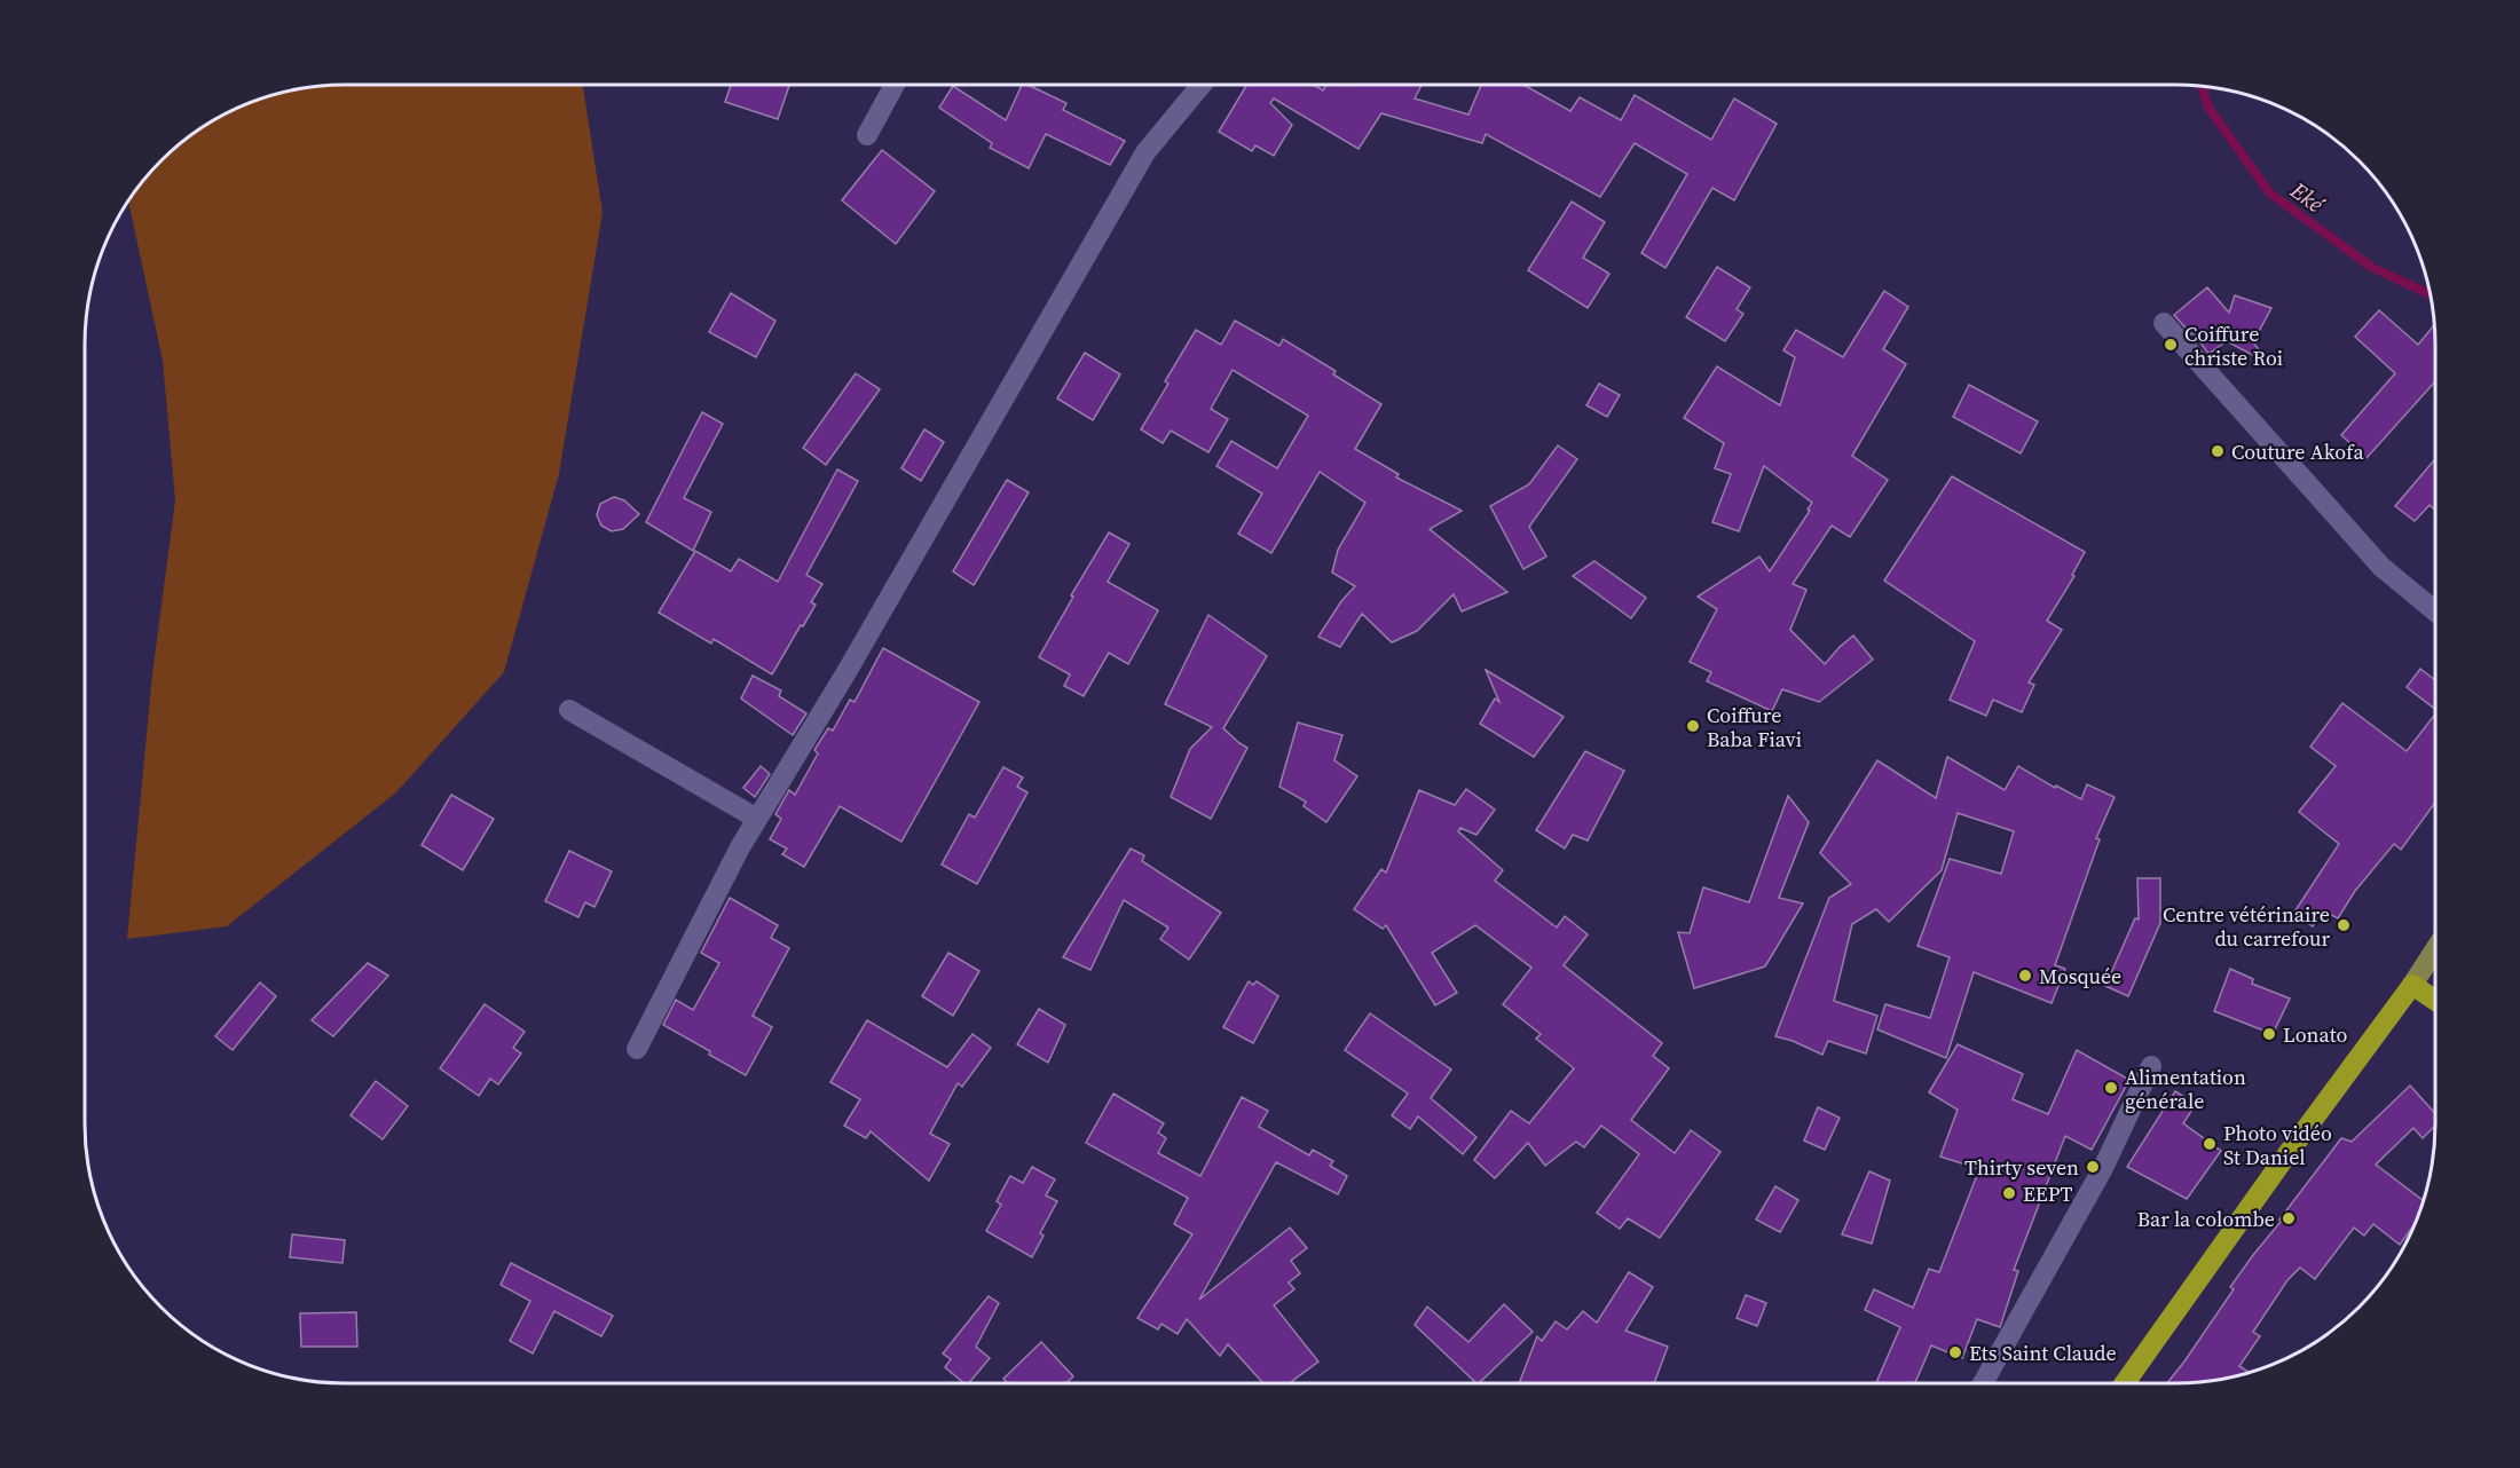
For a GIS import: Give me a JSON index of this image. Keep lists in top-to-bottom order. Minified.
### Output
{"water":["Eké"],"places":["Coiffure christe Roi","Couture Akofa","Coiffure Baba Fiavi","Centre vétérinaire du carrefour","Mosquée","Lonato","Alimentation générale","Photo vidéo St Daniel","Thirty seven","EEPT","Bar la colombe","Ets Saint Claude"]}
